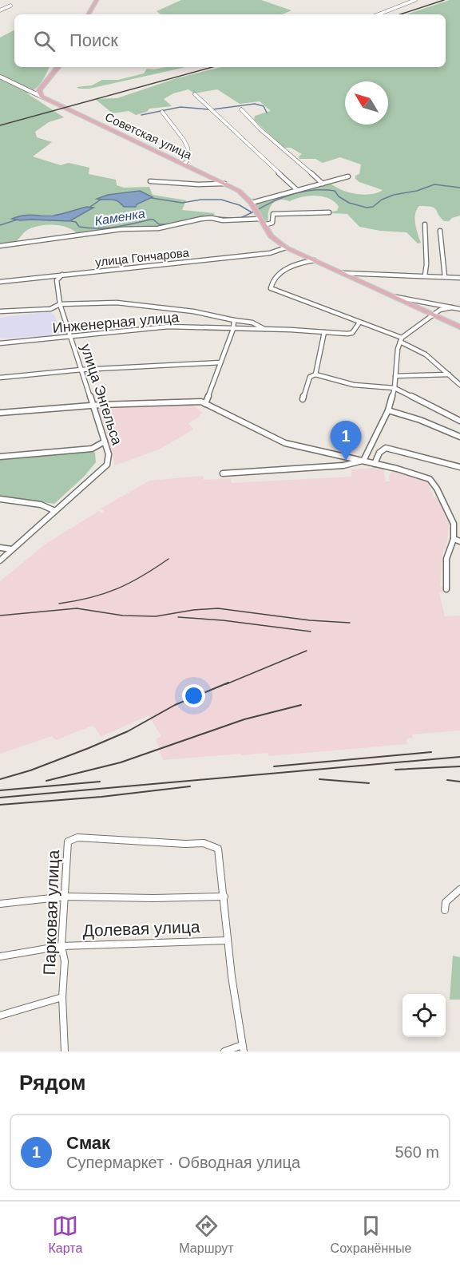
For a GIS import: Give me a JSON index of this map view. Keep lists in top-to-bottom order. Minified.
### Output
{"streets":{"main road":["Советская улица"],"street":["улица Гончарова","Инженерная улица","улица Энгельса","Парковая улица","Долевая улица"]},"crossings":[["Советская улица","улица Гончарова"],["улица Гончарова","улица Энгельса"],["Инженерная улица","улица Энгельса"],["Парковая улица","Долевая улица"]],"water":["Каменка"],"north":"top left","page":{"search":"Поиск","pins":"1","heading":"Рядом","list":[{"mark":"1","name":"Смак","note":"Супермаркет · Обводная улица","value":"560 m"}],"nav":["Карта","Маршрут","Сохранённые"]}}
